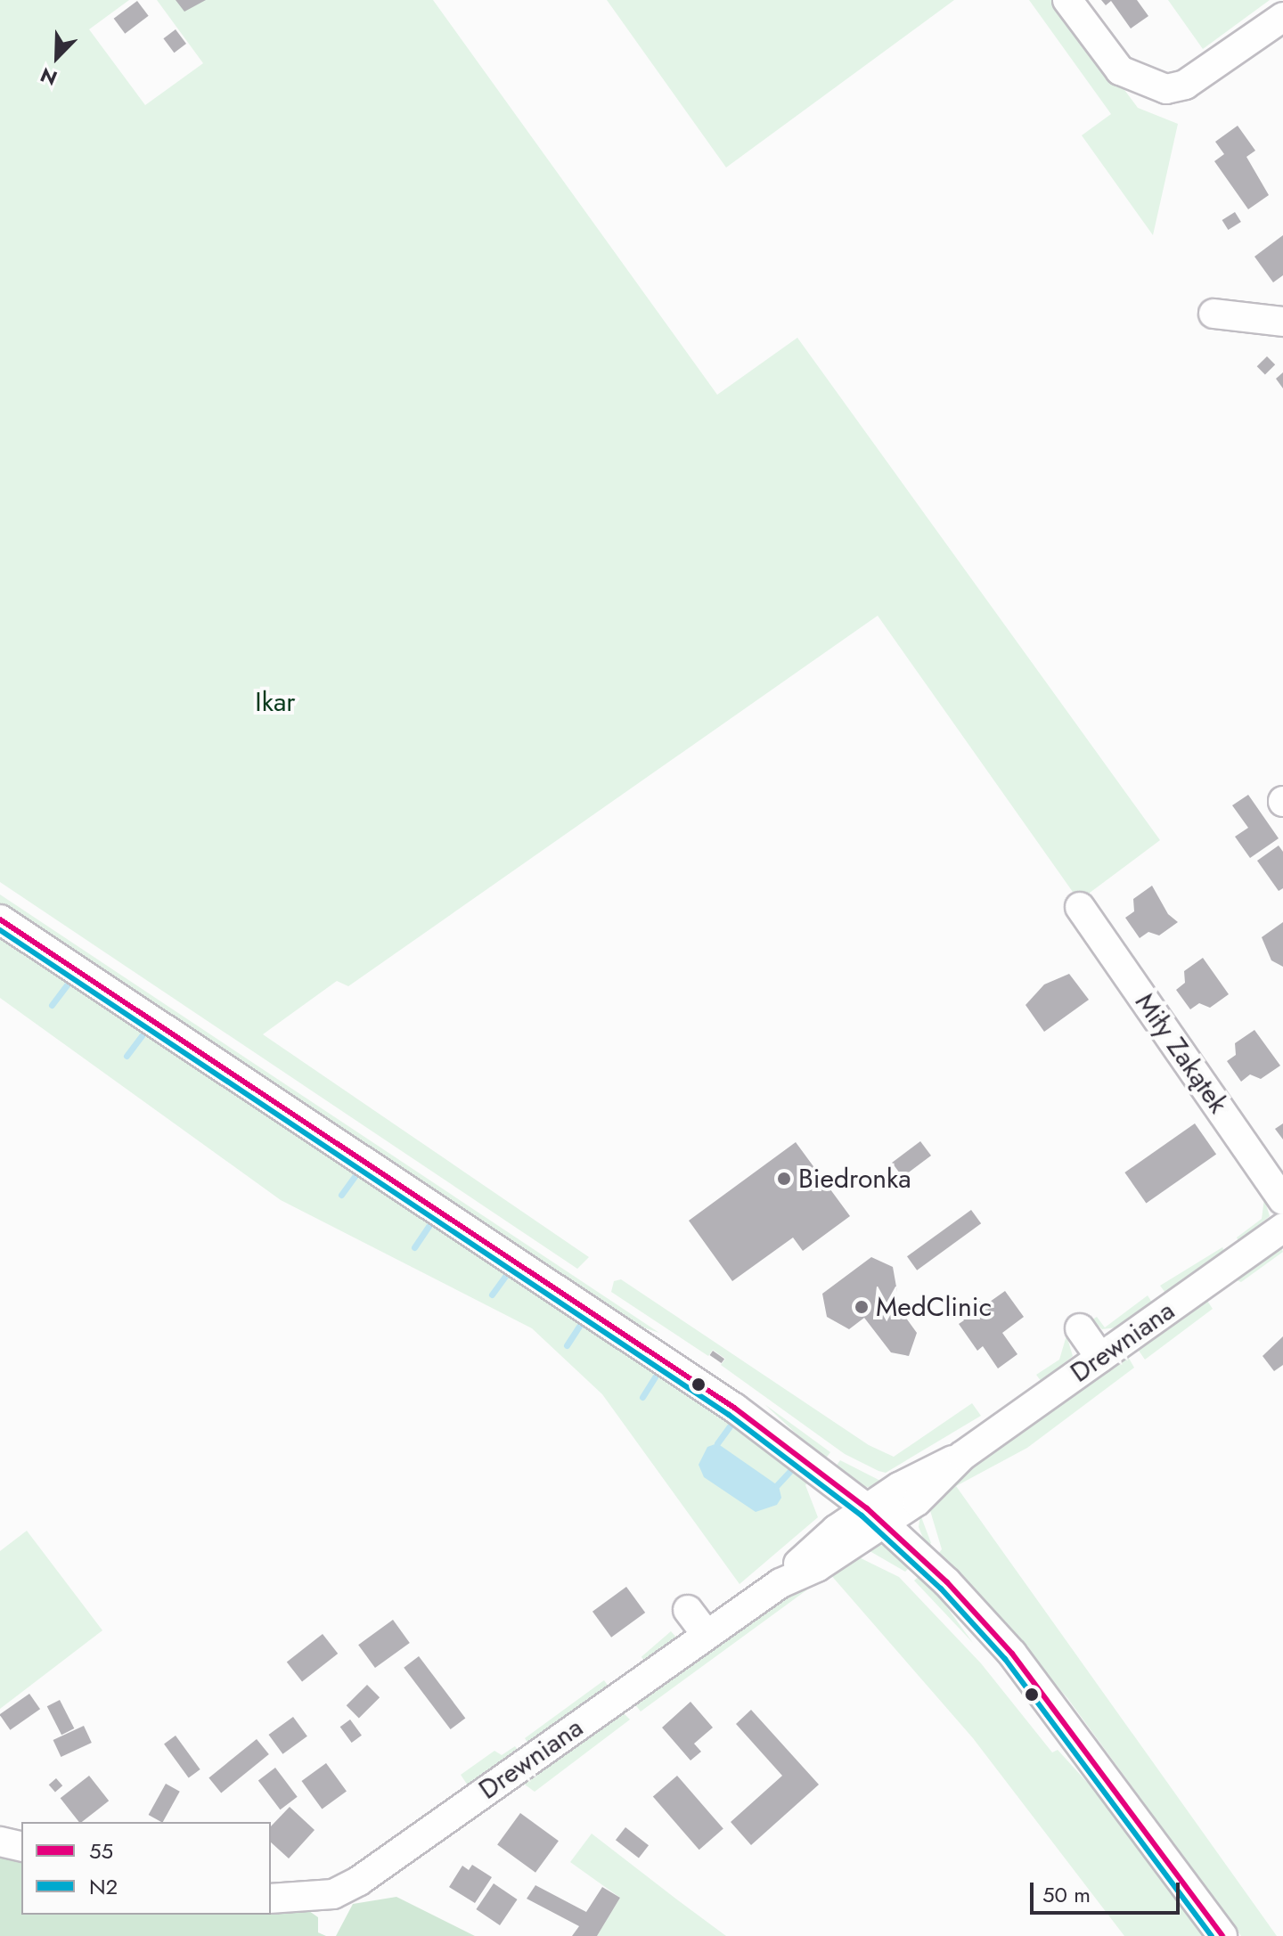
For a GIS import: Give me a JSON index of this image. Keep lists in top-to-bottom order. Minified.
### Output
{"streets":{"street":["Miły Zakątek","Drewniana"]},"parks":["Ikar"],"places":["Biedronka","MedClinic"],"lines":["transit line 55","transit line N2"],"legend":["55","N2"],"scale_bar":"50 m","north":"bottom left"}
